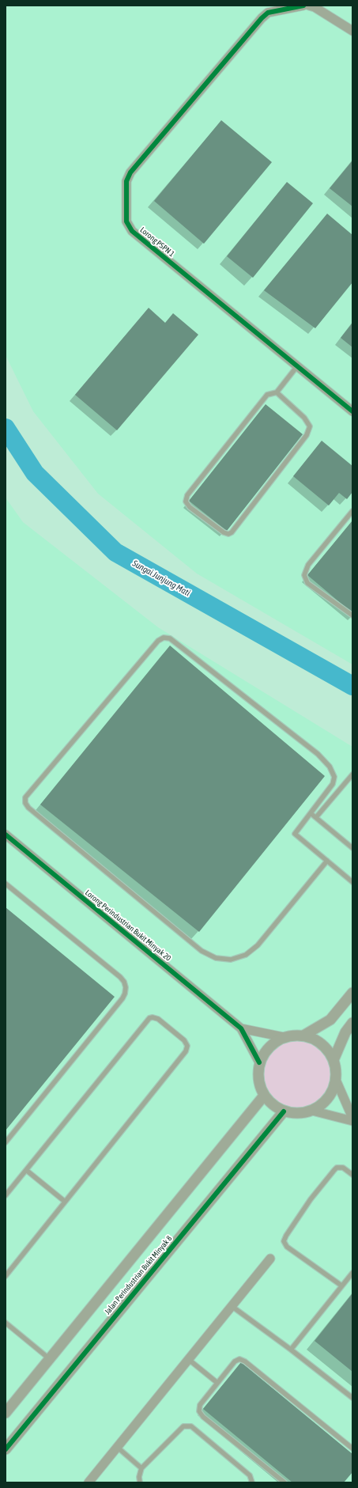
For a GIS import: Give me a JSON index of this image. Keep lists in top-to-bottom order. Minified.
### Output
{"streets":{"street":["Lorong PSPN 1","Lorong Perindustrian Bukit Minyak 20","Jalan Perindustrian Bukit Minyak 8"]},"water":["Sungai Junjung Mati"]}
